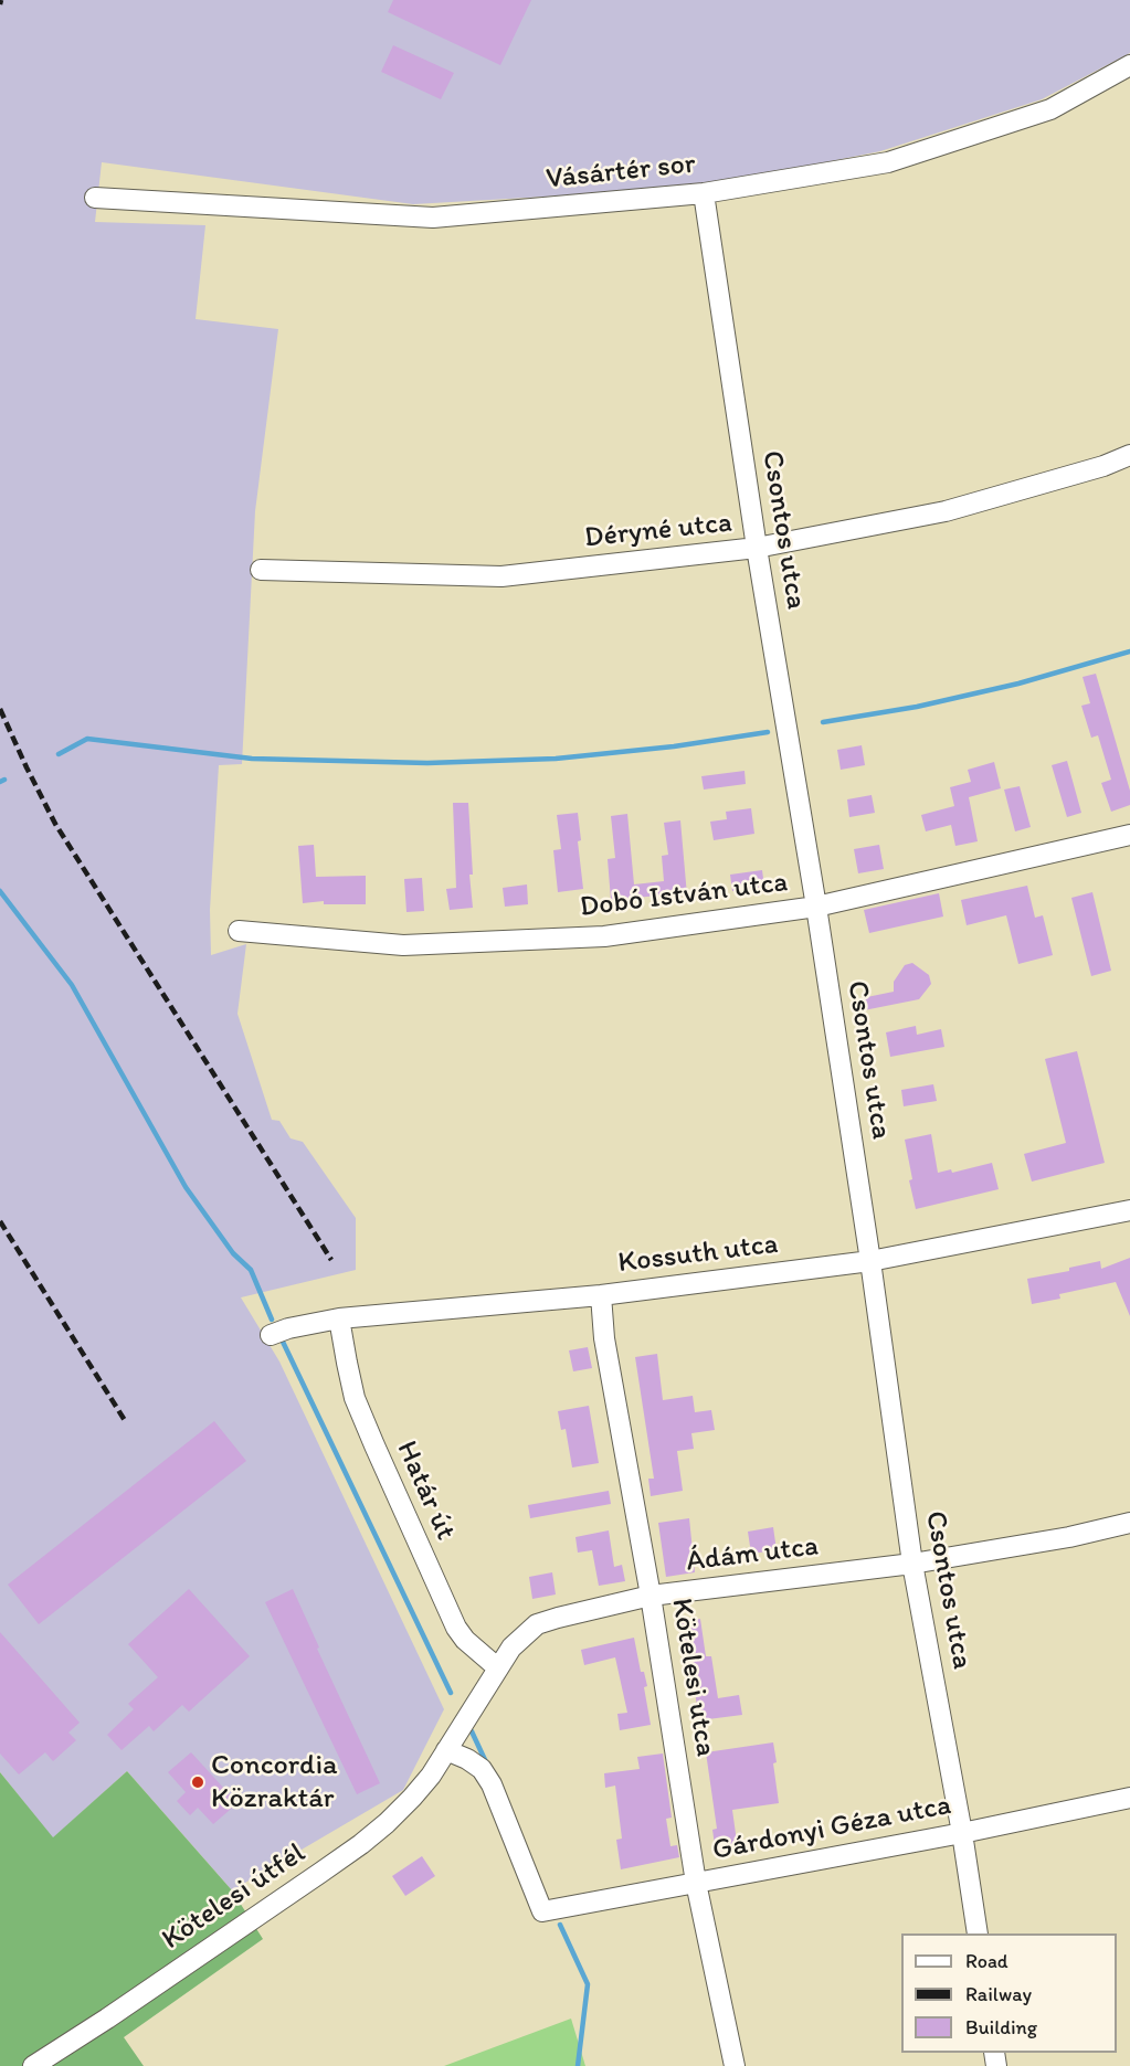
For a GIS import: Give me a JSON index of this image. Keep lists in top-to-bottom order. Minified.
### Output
{"streets":{"street":["Vásártér sor","Csontos utca","Déryné utca","Dobó István utca","Kossuth utca","Határ út","Ádám utca","Kötelesi utca","Gárdonyi Géza utca","Kötelesi útfél"]},"crossings":[["Vásártér sor","Csontos utca"],["Csontos utca","Déryné utca"],["Csontos utca","Dobó István utca"],["Csontos utca","Kossuth utca"],["Csontos utca","Ádám utca"],["Csontos utca","Gárdonyi Géza utca"],["Kossuth utca","Határ út"],["Kossuth utca","Kötelesi utca"],["Határ út","Ádám utca"],["Ádám utca","Kötelesi utca"],["Ádám utca","Gárdonyi Géza utca"],["Ádám utca","Kötelesi útfél"],["Kötelesi utca","Gárdonyi Géza utca"],["Gárdonyi Géza utca","Kötelesi útfél"]],"places":["Concordia Közraktár"],"legend":["Road","Railway","Building"]}
